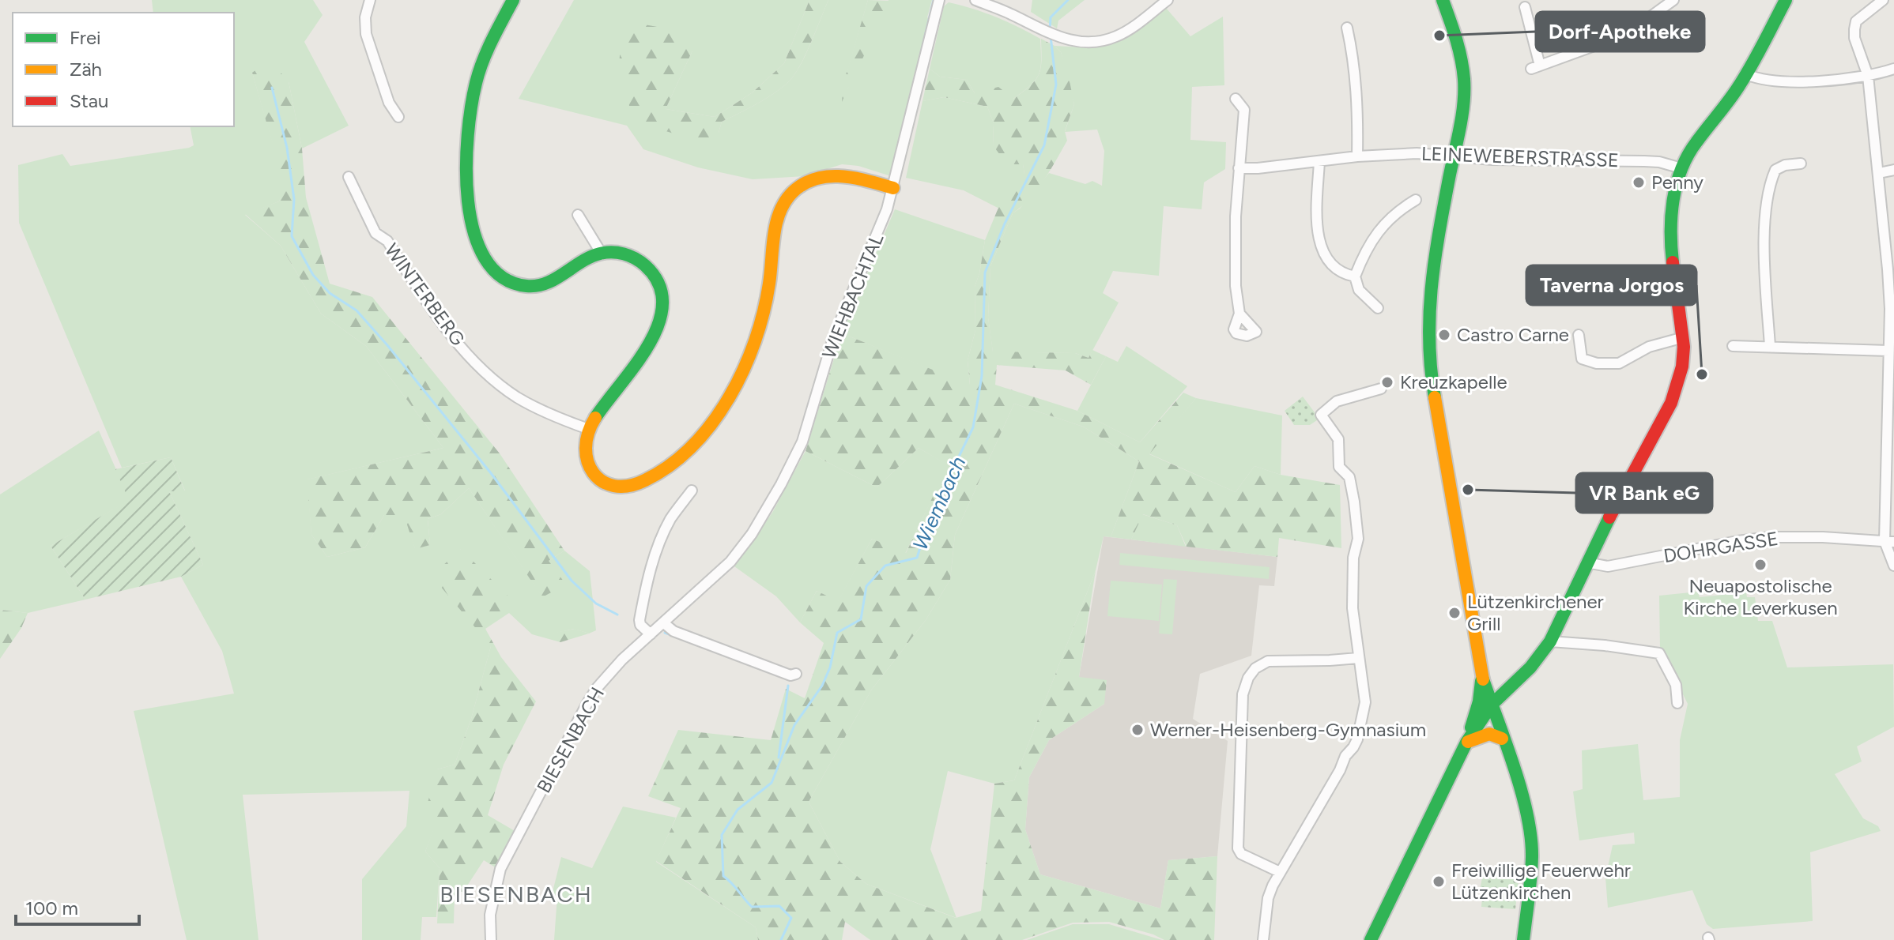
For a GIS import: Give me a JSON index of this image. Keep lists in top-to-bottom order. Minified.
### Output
{"streets":{"street":["LEINEWEBERSTRASSE","WINTERBERG","WIEHBACHTAL","DOHRGASSE","BIESENBACH"]},"crossings":[["WIEHBACHTAL","BIESENBACH"]],"districts":["BIESENBACH"],"water":["Wiembach"],"places":["Dorf-Apotheke","Penny","Castro Carne","Taverna Jorgos","Kreuzkapelle","VR Bank eG","Neuapostolische Kirche Leverkusen","Lützenkirchener Grill","Werner-Heisenberg-Gymnasium","Freiwillige Feuerwehr Lützenkirchen"],"legend":["Frei","Zäh","Stau"],"scale_bar":"100 m"}
